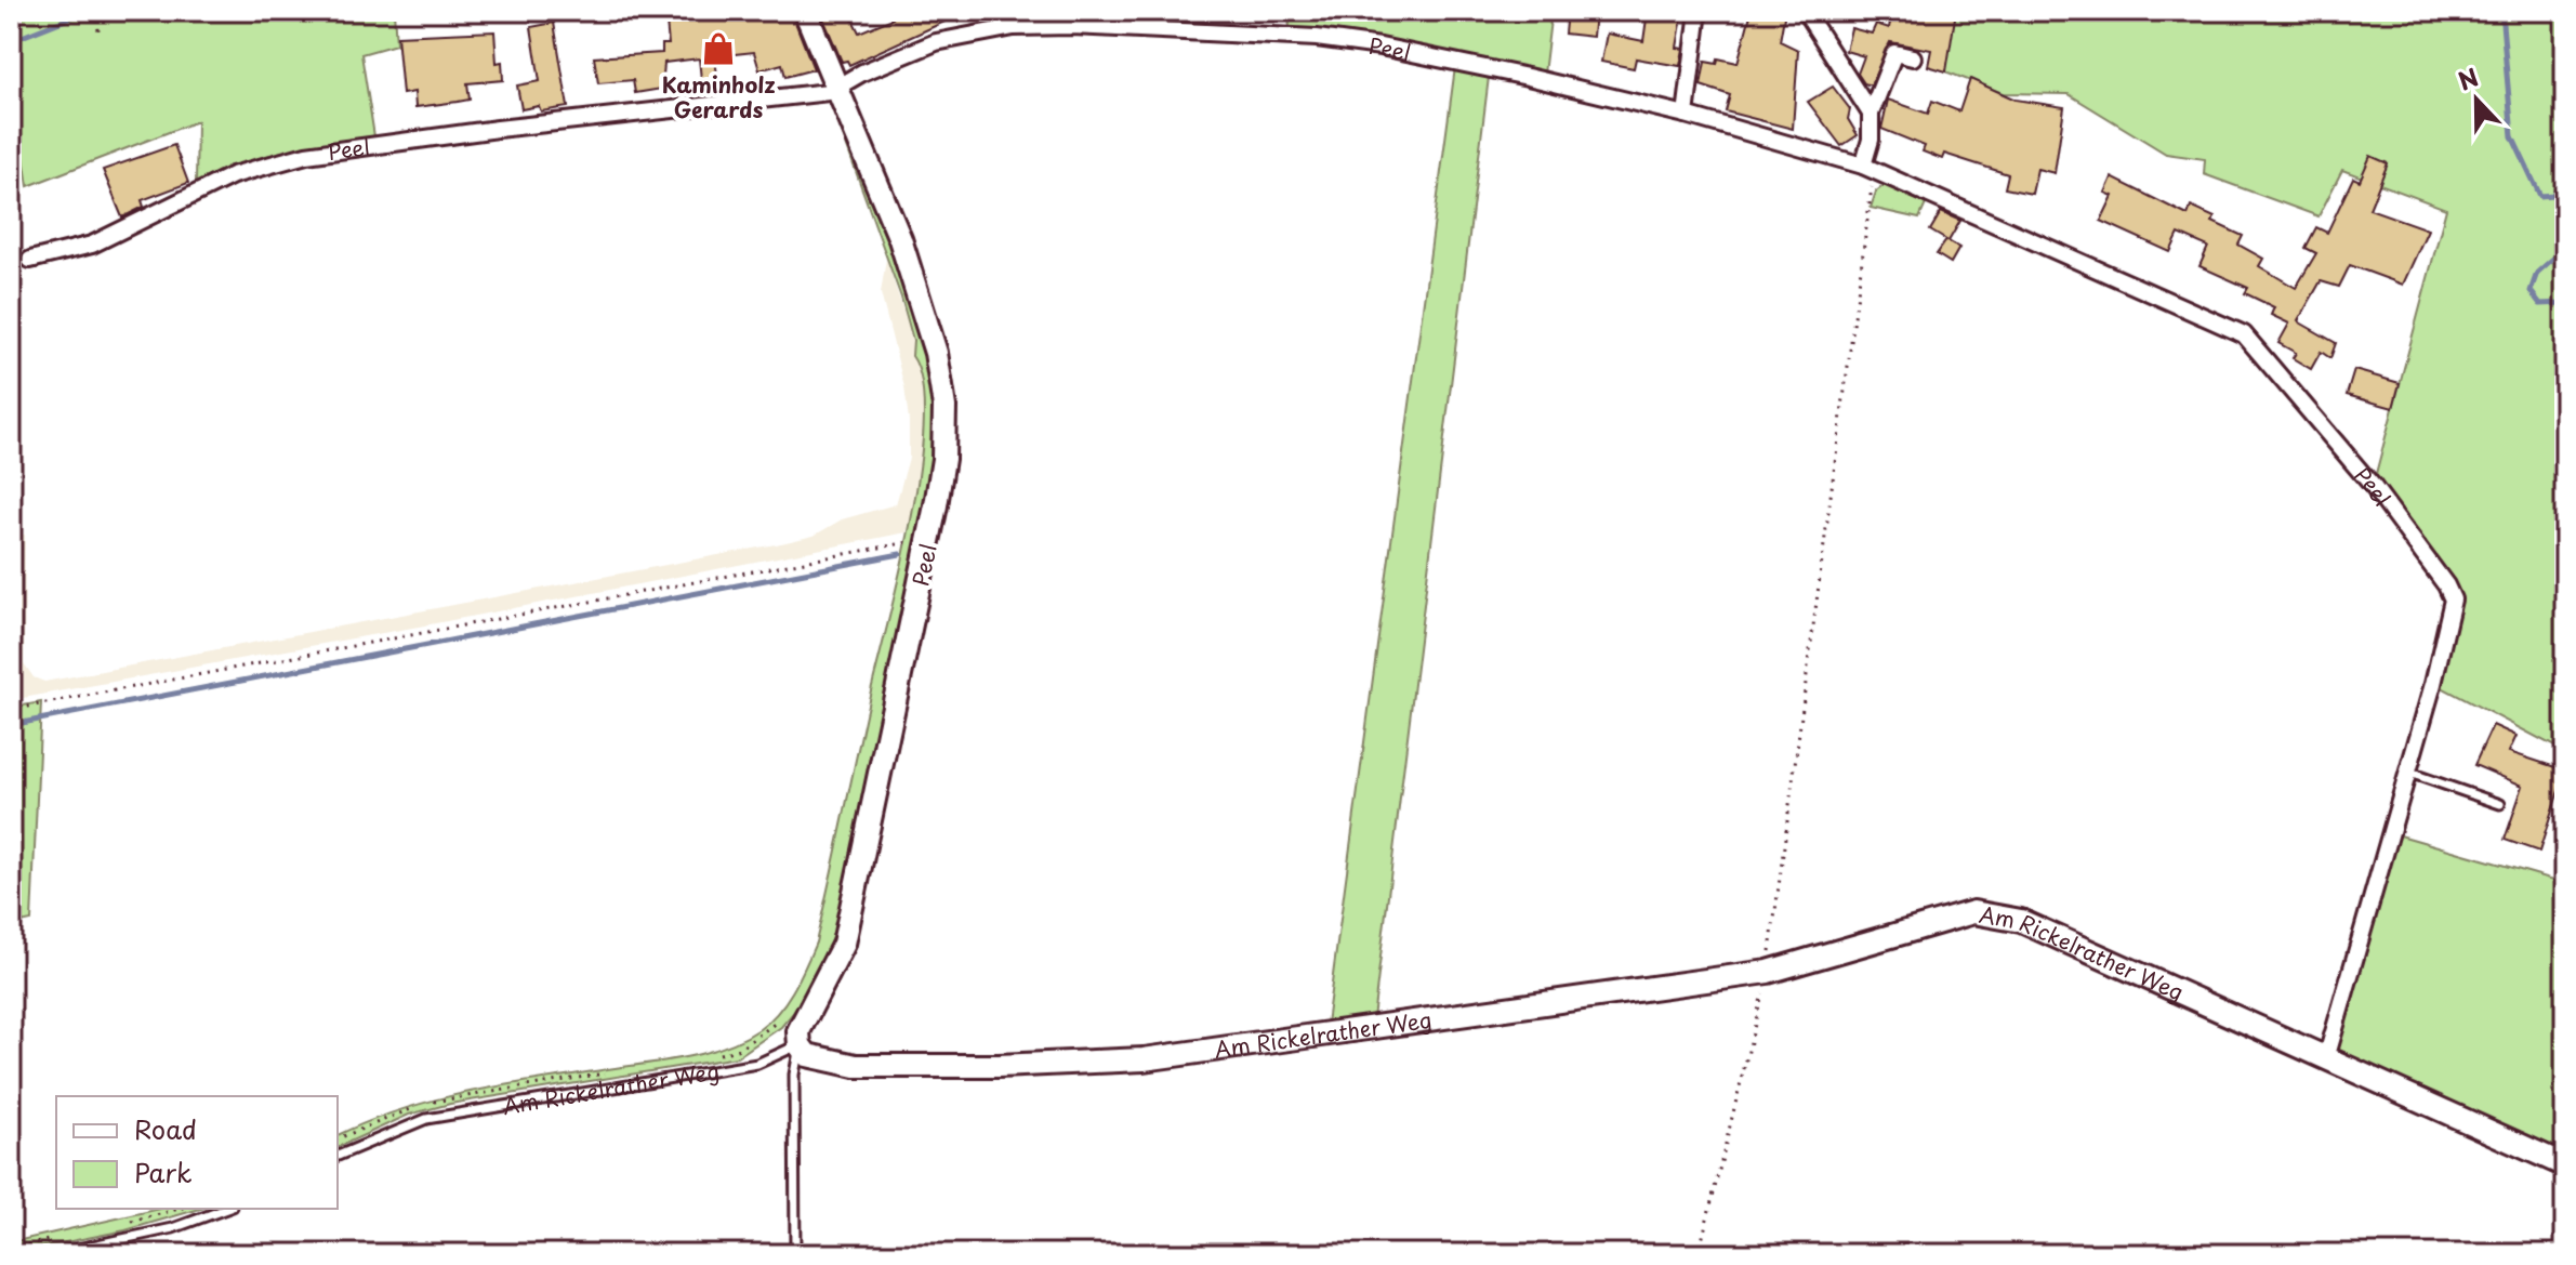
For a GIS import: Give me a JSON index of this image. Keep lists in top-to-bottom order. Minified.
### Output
{"streets":{"street":["Peel","Am Rickelrather Weg"]},"crossings":[["Peel","Am Rickelrather Weg"]],"places":{"shop":["Kaminholz Gerards"]},"legend":["Road","Park"],"north":"top"}
